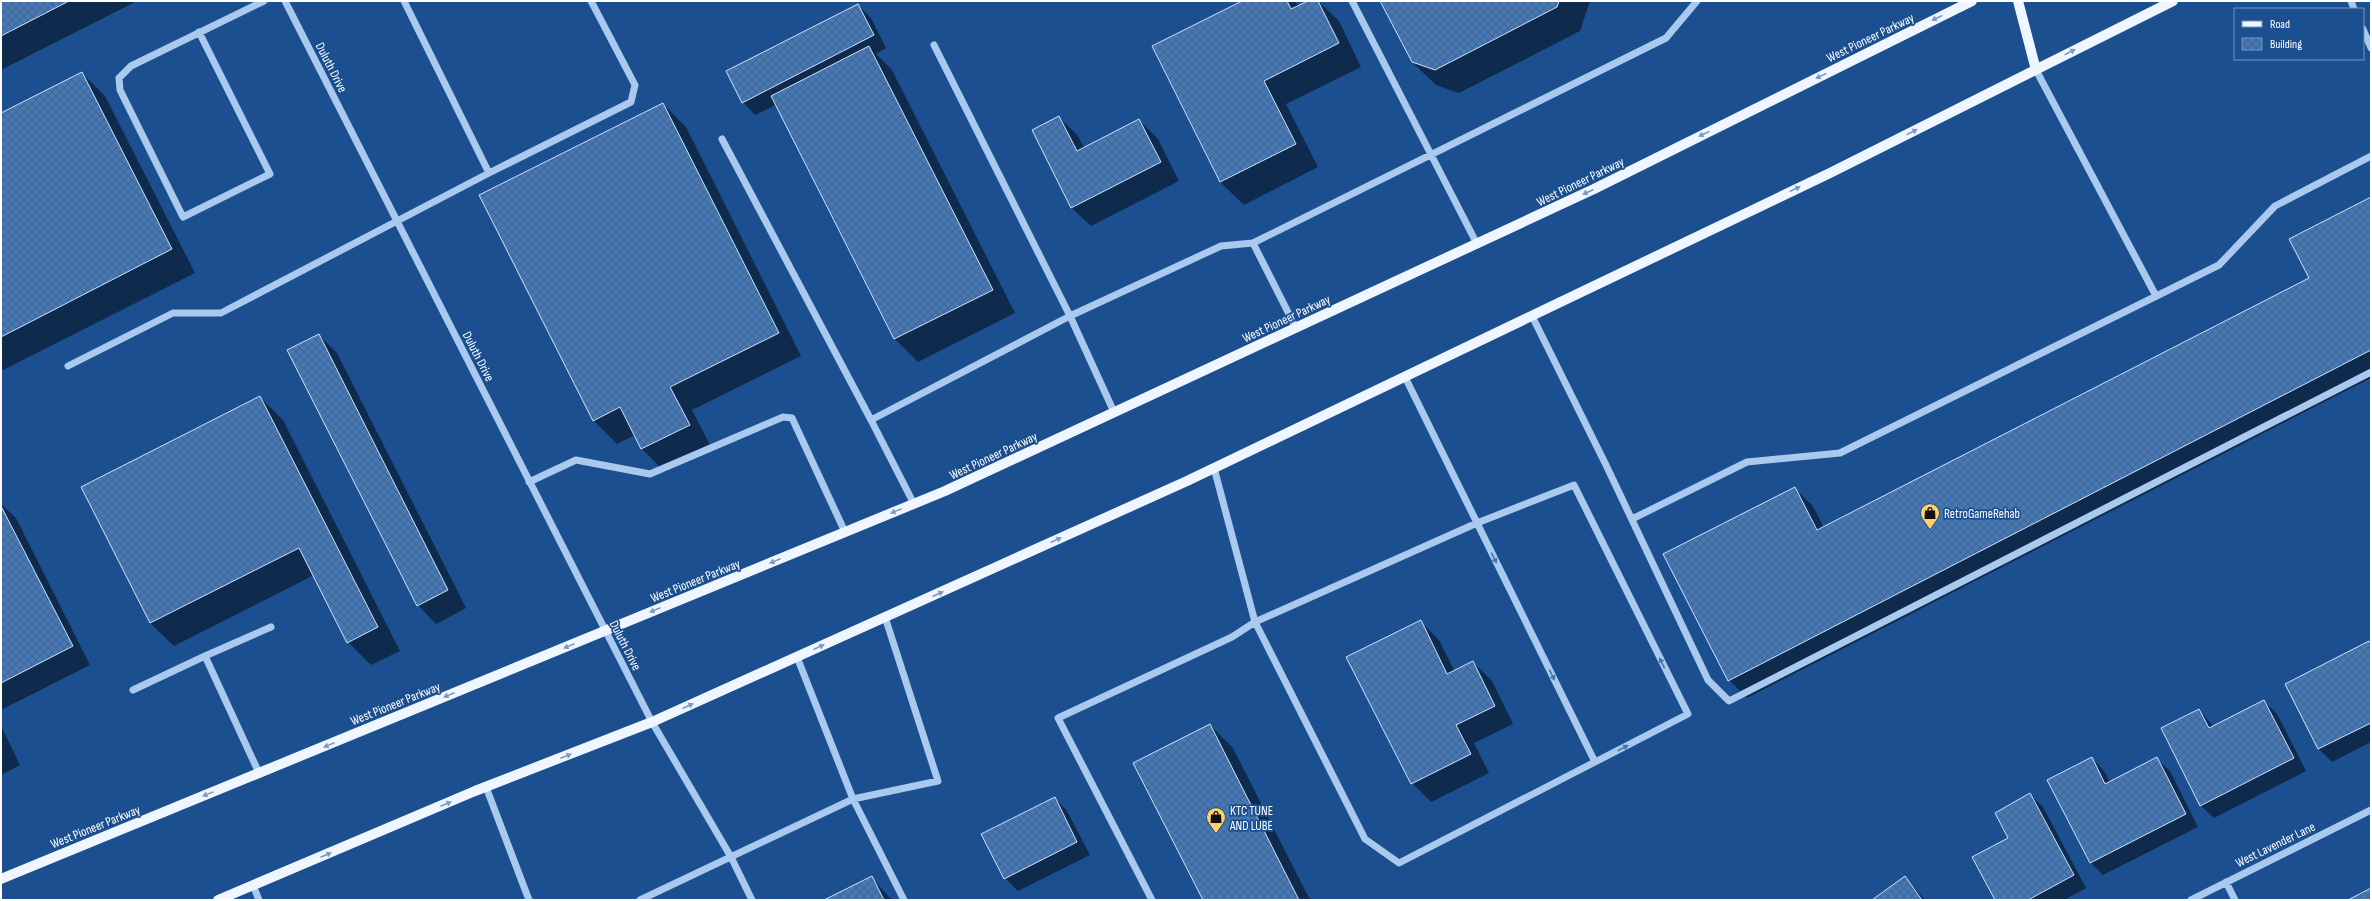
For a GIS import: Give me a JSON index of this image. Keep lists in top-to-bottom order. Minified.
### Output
{"streets":{"main road":["West Pioneer Parkway"],"street":["Duluth Drive","West Lavender Lane"]},"crossings":[["West Pioneer Parkway","Duluth Drive"]],"one_way":["West Pioneer Parkway"],"places":{"shop":["RetroGameRehab","KTC TUNE AND LUBE"]},"legend":["Road","Building"]}
